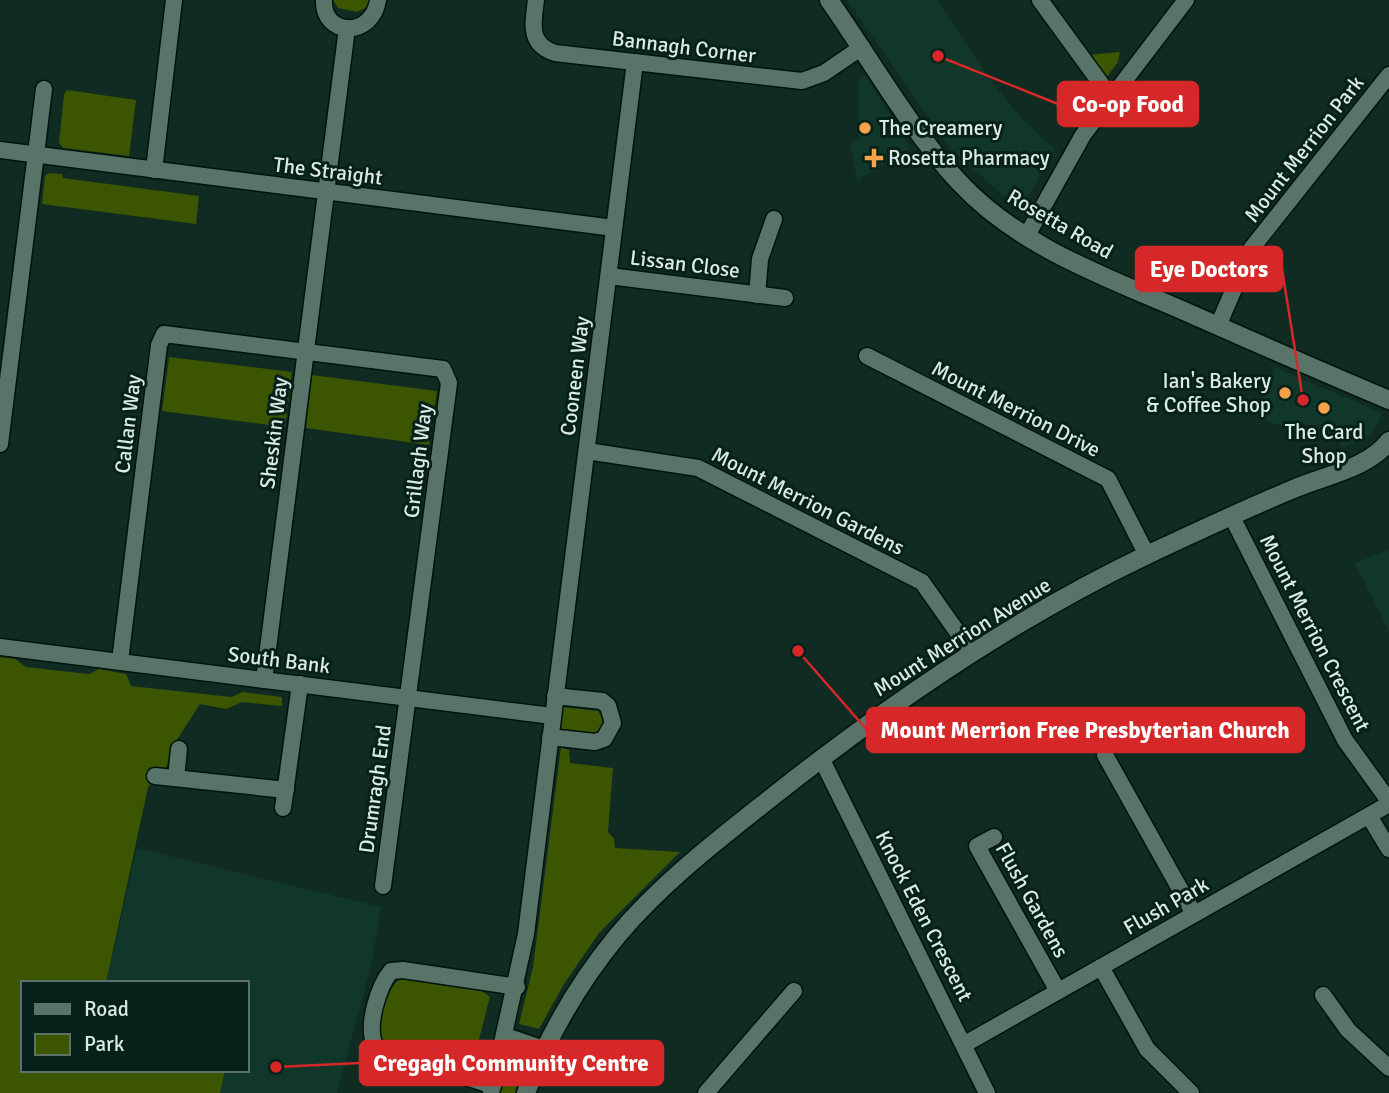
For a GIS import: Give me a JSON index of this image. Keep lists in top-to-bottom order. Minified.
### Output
{"streets":{"street":["Bannagh Corner","Mount Merrion Park","The Straight","Rosetta Road","Lissan Close","Cooneen Way","Mount Merrion Drive","Callan Way","Sheskin Way","Grillagh Way","Mount Merrion Gardens","Mount Merrion Crescent","Mount Merrion Avenue","South Bank","Drumragh End","Flush Gardens","Flush Park","Knock Eden Crescent"]},"crossings":[["Bannagh Corner","Rosetta Road"],["Bannagh Corner","Cooneen Way"],["Mount Merrion Park","Rosetta Road"],["The Straight","Cooneen Way"],["The Straight","Sheskin Way"],["Lissan Close","Cooneen Way"],["Cooneen Way","Mount Merrion Gardens"],["Cooneen Way","South Bank"],["Mount Merrion Drive","Mount Merrion Avenue"],["Callan Way","Sheskin Way"],["Callan Way","Grillagh Way"],["Callan Way","South Bank"],["Sheskin Way","Grillagh Way"],["Sheskin Way","South Bank"],["Grillagh Way","South Bank"],["Grillagh Way","Drumragh End"],["Mount Merrion Gardens","Mount Merrion Avenue"],["Mount Merrion Crescent","Mount Merrion Avenue"],["Mount Merrion Crescent","Flush Park"],["Mount Merrion Avenue","Knock Eden Crescent"],["South Bank","Drumragh End"],["Flush Gardens","Flush Park"],["Flush Park","Knock Eden Crescent"]],"places":{"other":["Co-op Food","The Creamery","Ian's Bakery & Coffee Shop","Eye Doctors","The Card Shop","Mount Merrion Free Presbyterian Church","Cregagh Community Centre"],"health":["Rosetta Pharmacy"]},"legend":["Road","Park"]}
